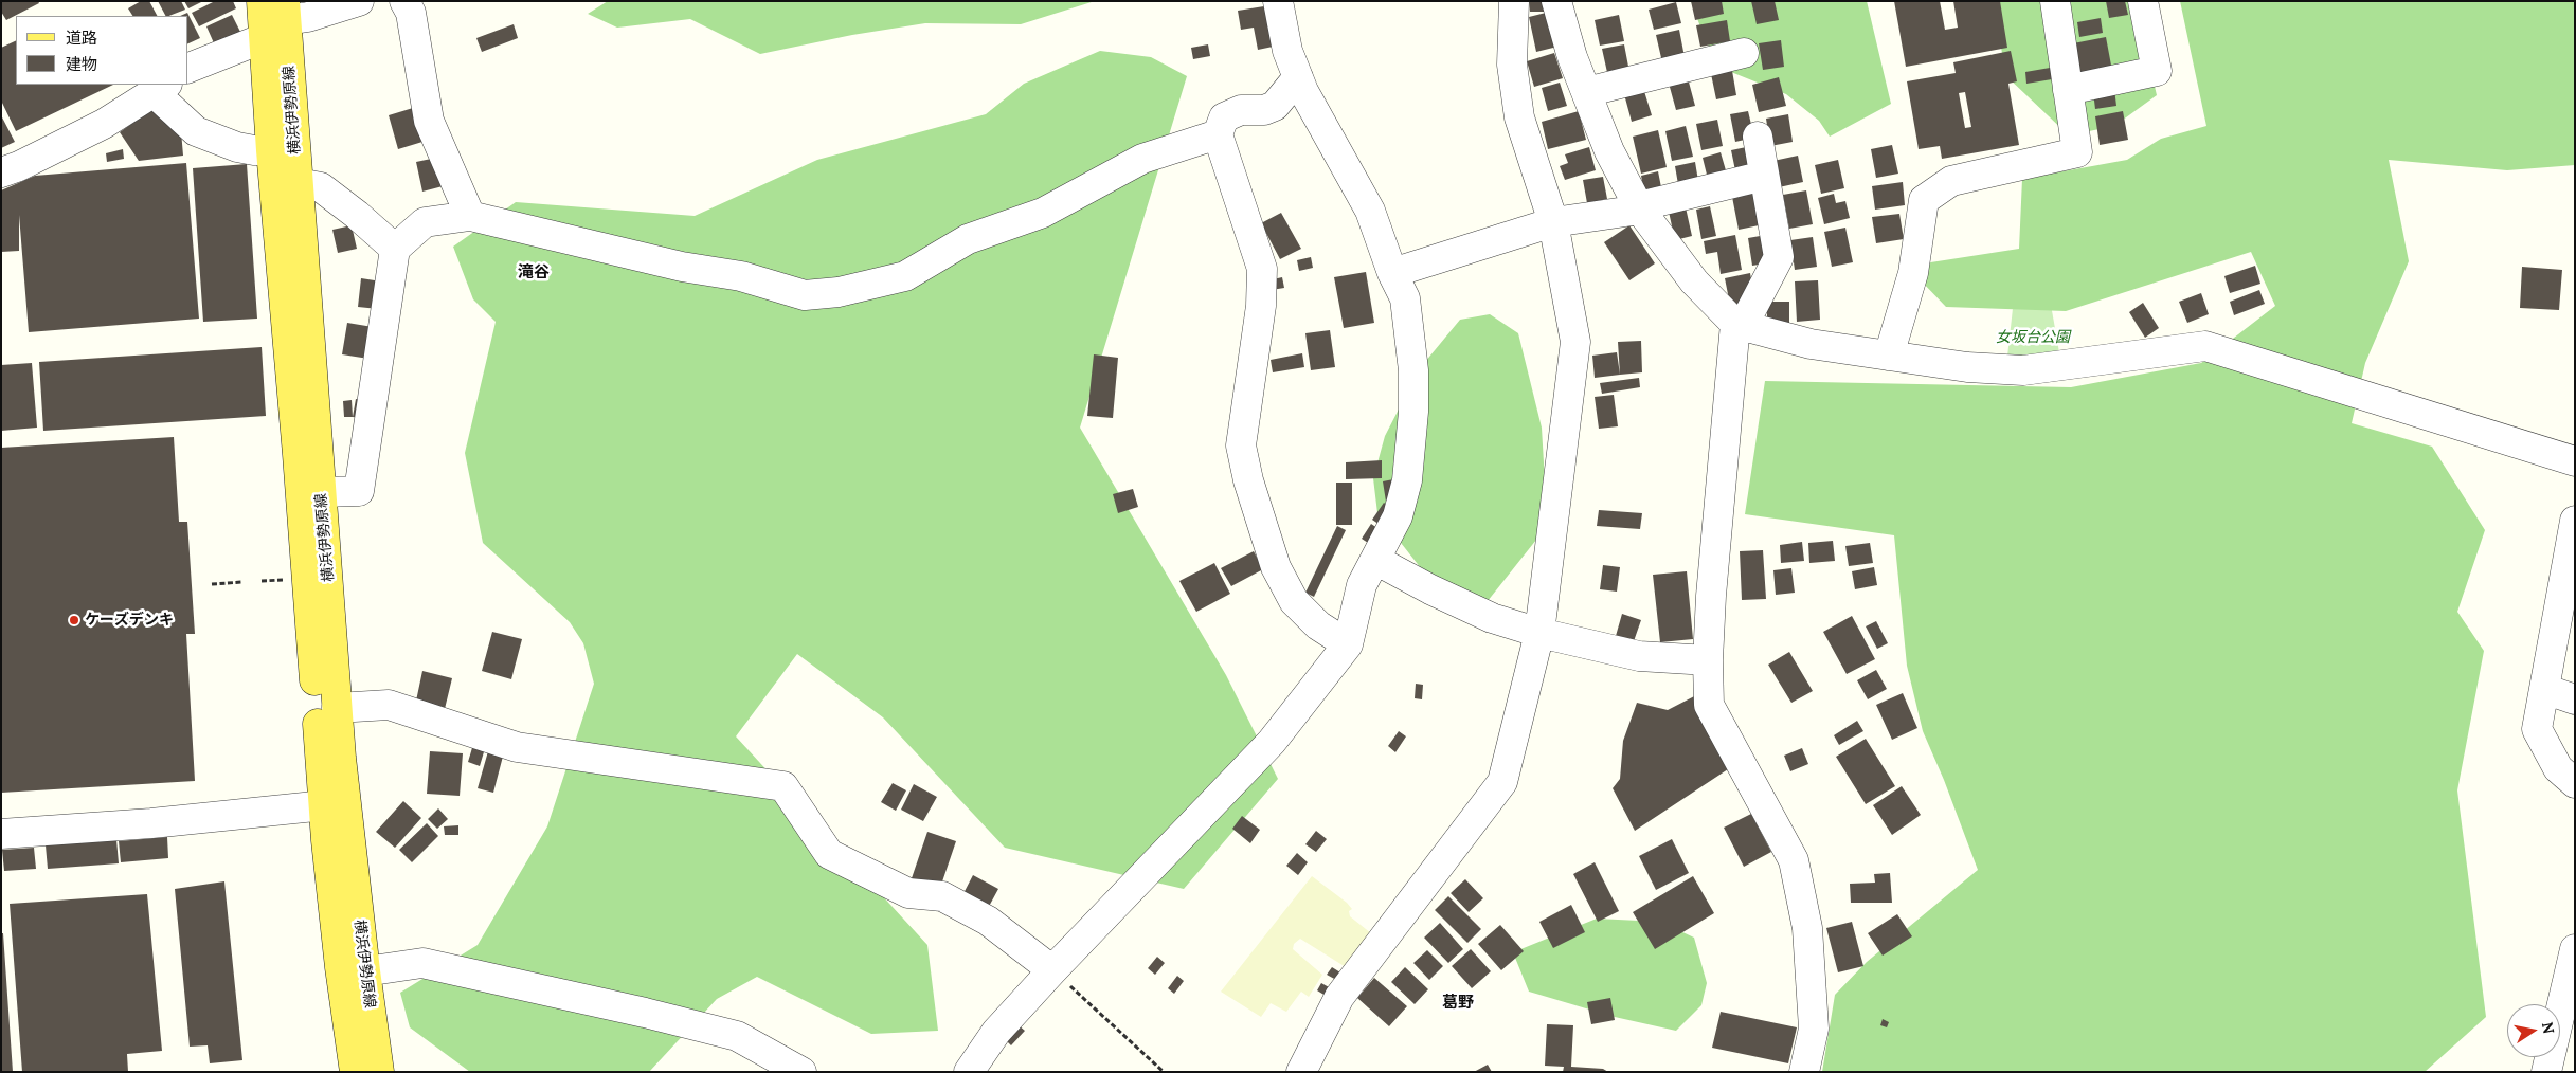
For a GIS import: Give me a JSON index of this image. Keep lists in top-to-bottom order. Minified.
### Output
{"streets":{"main road":["横浜伊勢原線"]},"districts":["滝谷","葛野"],"parks":["女坂台公園"],"places":["ケーズデンキ"],"legend":["道路","建物"],"north":"right"}
